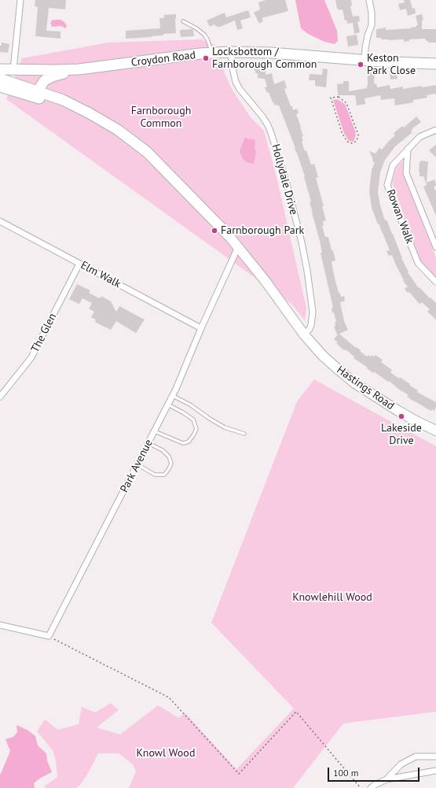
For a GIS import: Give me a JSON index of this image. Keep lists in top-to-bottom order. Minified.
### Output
{"streets":{"highway":["Croydon Road"],"main road":["Hastings Road"],"street":["Hollydale Drive","Rowan Walk","Elm Walk","The Glen","Park Avenue"]},"crossings":[["Croydon Road","Hollydale Drive"],["Hollydale Drive","Hastings Road"],["Elm Walk","The Glen"],["Elm Walk","Park Avenue"]],"parks":["Farnborough Common","Knowlehill Wood","Knowl Wood"],"places":["Locksbottom / Farnborough Common","Keston Park Close","Farnborough Park","Lakeside Drive"],"scale_bar":"100 m"}
